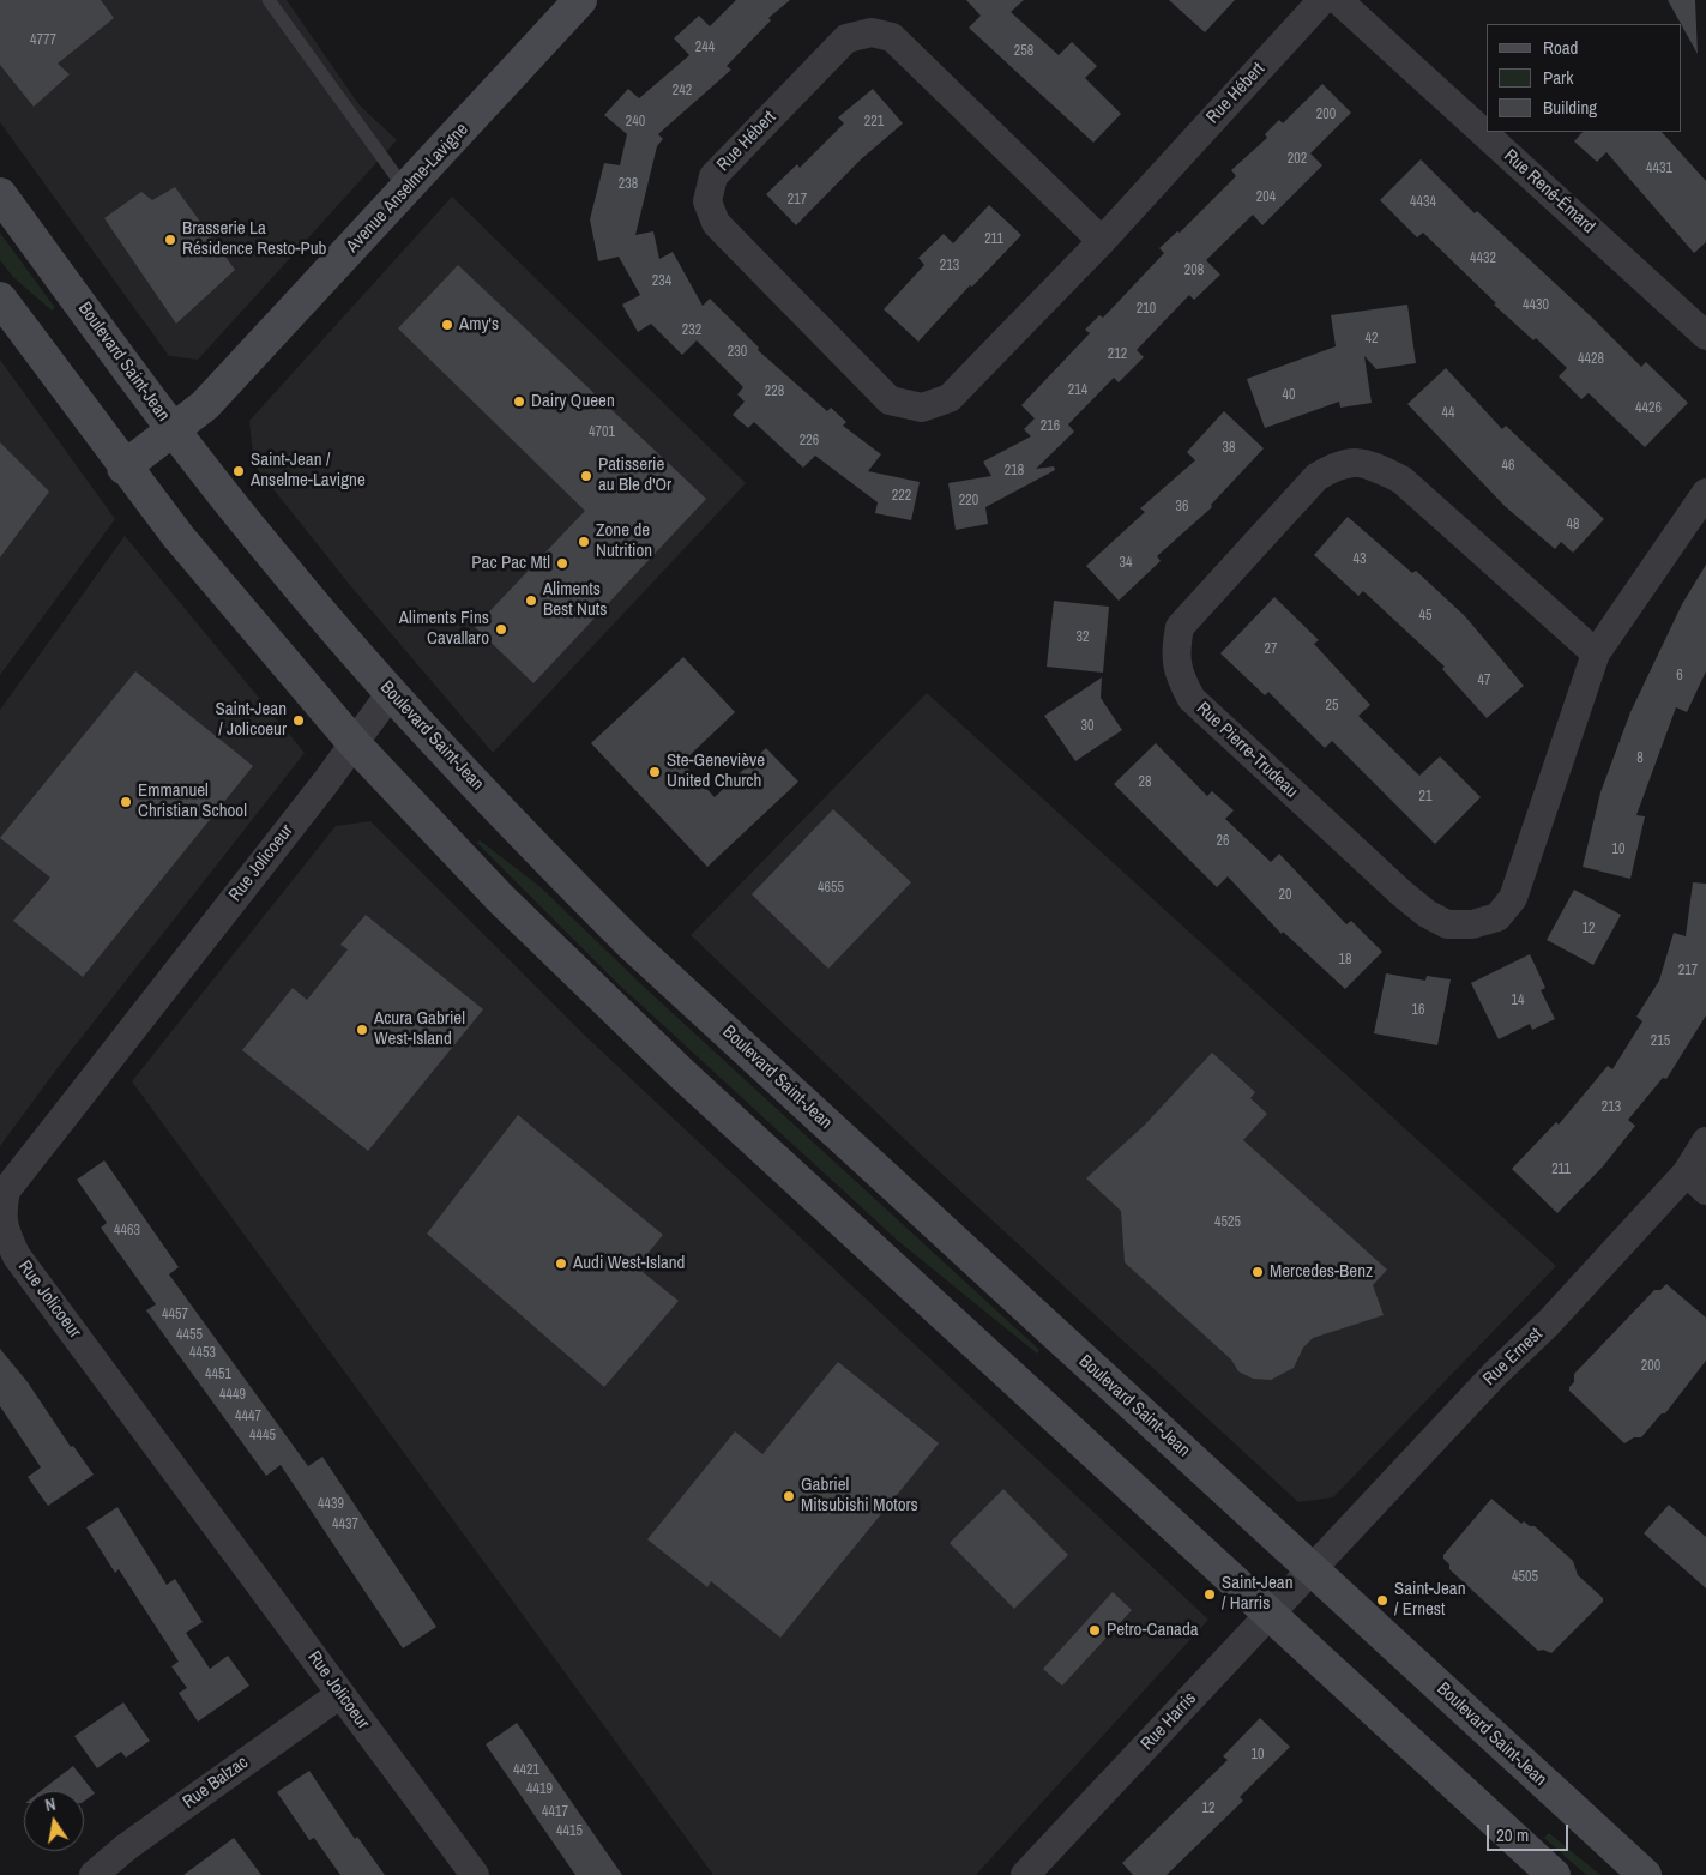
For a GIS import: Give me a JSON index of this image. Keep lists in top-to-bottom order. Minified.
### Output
{"streets":{"main road":["Avenue Anselme-Lavigne","Boulevard Saint-Jean"],"street":["Rue Hébert","Rue René-Émard","Rue Pierre-Trudeau","Rue Jolicoeur","Rue Ernest","Rue Harris","Rue Balzac"]},"crossings":[["Avenue Anselme-Lavigne","Boulevard Saint-Jean"],["Boulevard Saint-Jean","Rue Jolicoeur"],["Boulevard Saint-Jean","Rue Ernest"],["Boulevard Saint-Jean","Rue Harris"],["Rue Jolicoeur","Rue Balzac"],["Rue Ernest","Rue Harris"]],"places":["Brasserie La Résidence Resto-Pub","Amy's","Dairy Queen","Saint-Jean / Anselme-Lavigne","Patisserie au Ble d'Or","Zone de Nutrition","Pac Pac Mtl","Aliments Best Nuts","Aliments Fins Cavallaro","Saint-Jean / Jolicoeur","Ste-Geneviève United Church","Emmanuel Christian School","Acura Gabriel West-Island","Audi West-Island","Mercedes-Benz","Gabriel Mitsubishi Motors","Saint-Jean / Harris","Saint-Jean / Ernest","Petro-Canada"],"house_numbers":["4777","244","258","242","200","240","221","202","4431","238","204","217","4434","211","4432","213","208","234","4430","210","232","42","230","212","4428","214","228","40","4426","44","216","4701","226","38","46","218","222","220","36","48","43","34","45","32","27","6","47","25","30","8","28","21","26","10","4655","20","12","18","217","14","16","215","213","211","4525","4463","4457","4455","4453","200","4451","4449","4447","4445","4439","4437","4505","10","4421","4419","12","4417","4415"],"legend":["Road","Park","Building"],"scale_bar":"20 m","north":"top"}
